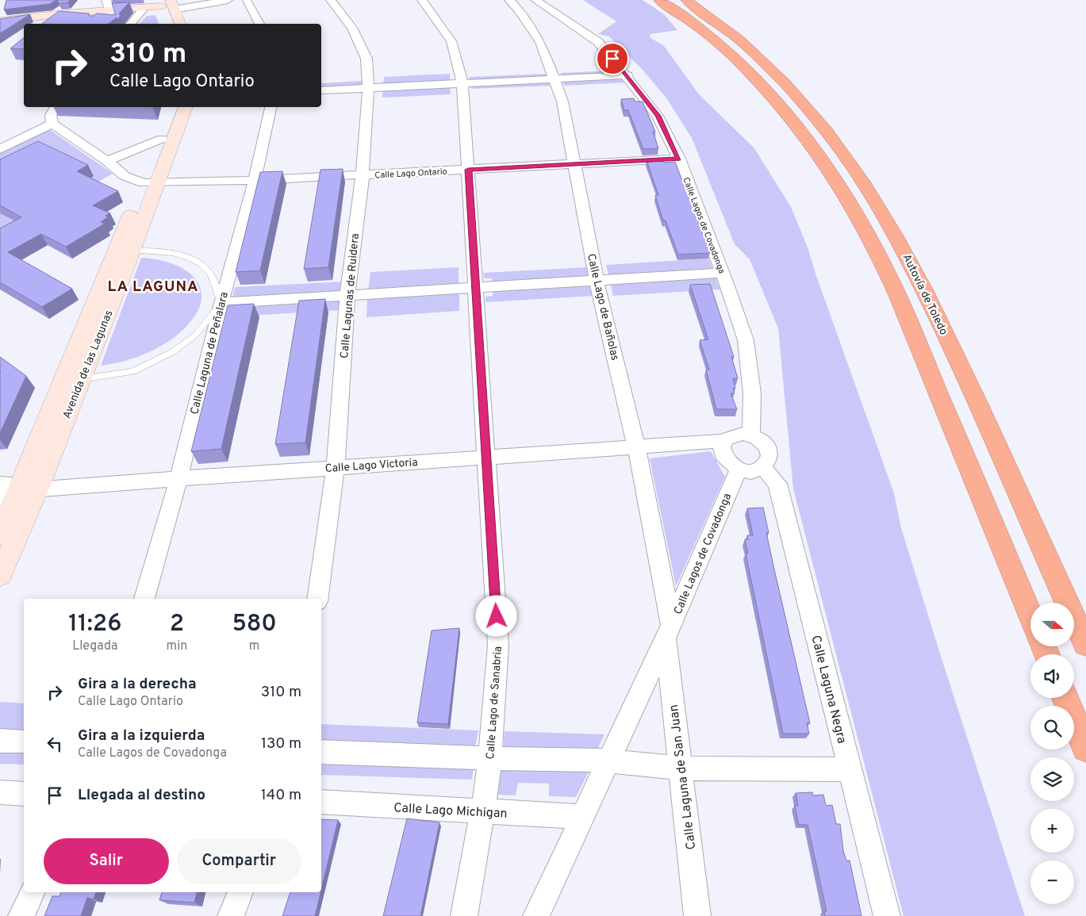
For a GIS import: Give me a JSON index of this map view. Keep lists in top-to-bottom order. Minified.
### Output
{"streets":{"highway":["Autovía de Toledo"],"main road":["Avenida de las Lagunas"],"street":["Calle Lago Ontario","Calle Lagos de Covadonga","Calle Lagunas de Ruidera","Calle Lago de Bañolas","Calle Laguna de Peñalara","Calle Lago Victoria","Calle Laguna Negra","Calle Lago de Sanabria","Calle Laguna de San Juan","Calle Lago Michigan"]},"crossings":[["Calle Lago Ontario","Calle Lagos de Covadonga"],["Calle Lago Ontario","Calle Lagunas de Ruidera"],["Calle Lago Ontario","Calle Lago de Bañolas"],["Calle Lago Ontario","Calle Laguna de Peñalara"],["Calle Lago Ontario","Avenida de las Lagunas"],["Calle Lago Ontario","Calle Lago de Sanabria"],["Calle Lagos de Covadonga","Calle Lago de Bañolas"],["Calle Lagos de Covadonga","Calle Lago Victoria"],["Calle Lagos de Covadonga","Calle Laguna Negra"],["Calle Lagos de Covadonga","Calle Laguna de San Juan"],["Calle Lagunas de Ruidera","Calle Lago Victoria"],["Calle Lago de Bañolas","Calle Lago Victoria"],["Calle Lago de Bañolas","Calle Laguna de San Juan"],["Calle Laguna de Peñalara","Calle Lago Victoria"],["Avenida de las Lagunas","Calle Lago Victoria"],["Calle Lago Victoria","Calle Laguna Negra"],["Calle Lago Victoria","Calle Lago de Sanabria"],["Calle Lago de Sanabria","Calle Lago Michigan"]],"districts":["LA LAGUNA"],"north":"right","page":{"turn":["310 m","Calle Lago Ontario"],"eta":["11:26","Llegada","2","min","580","m"],"map_buttons":["+","−"],"list":[{"name":"Gira a la derecha","note":"Calle Lago Ontario","value":"310 m"},{"name":"Gira a la izquierda","note":"Calle Lagos de Covadonga","value":"130 m"},{"name":"Llegada al destino","value":"140 m"}],"buttons":["Salir","Compartir"]}}
